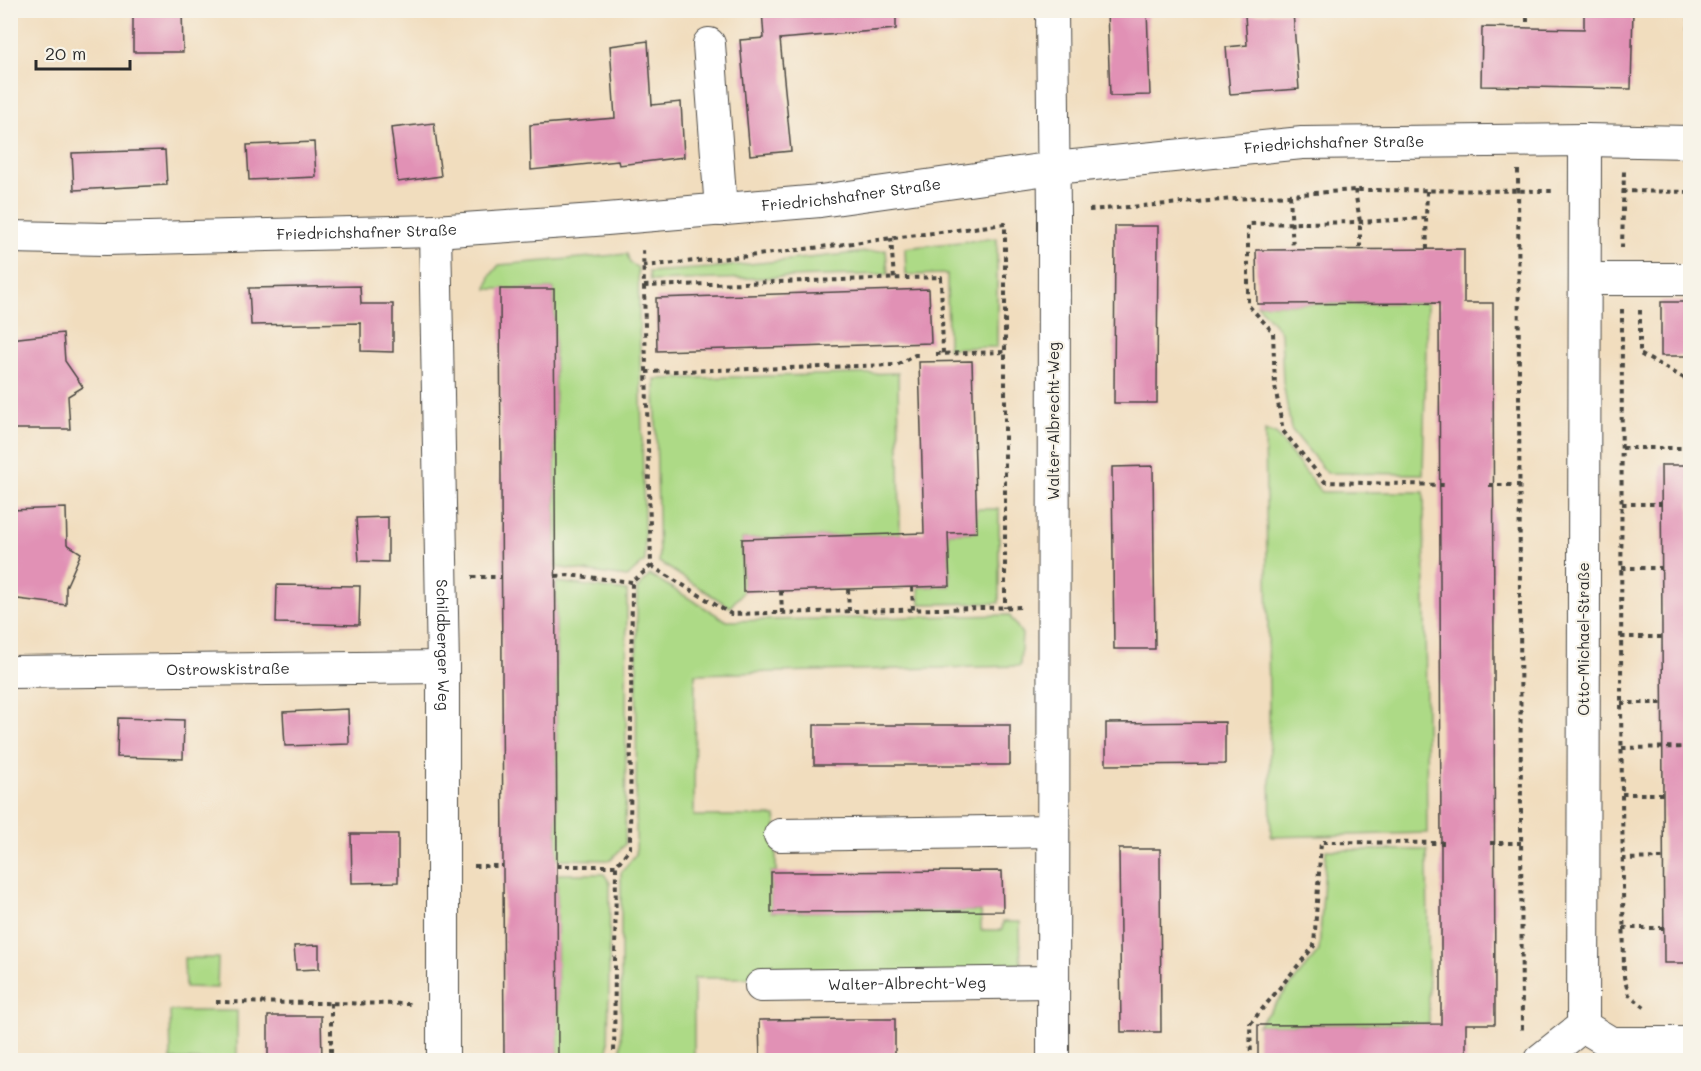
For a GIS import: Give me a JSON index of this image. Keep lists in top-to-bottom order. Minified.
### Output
{"streets":{"street":["Friedrichshafner Straße","Walter-Albrecht-Weg","Otto-Michael-Straße","Schildberger Weg","Ostrowskistraße"]},"crossings":[["Friedrichshafner Straße","Walter-Albrecht-Weg"],["Friedrichshafner Straße","Otto-Michael-Straße"],["Friedrichshafner Straße","Schildberger Weg"],["Schildberger Weg","Ostrowskistraße"]],"scale_bar":"20 m"}
